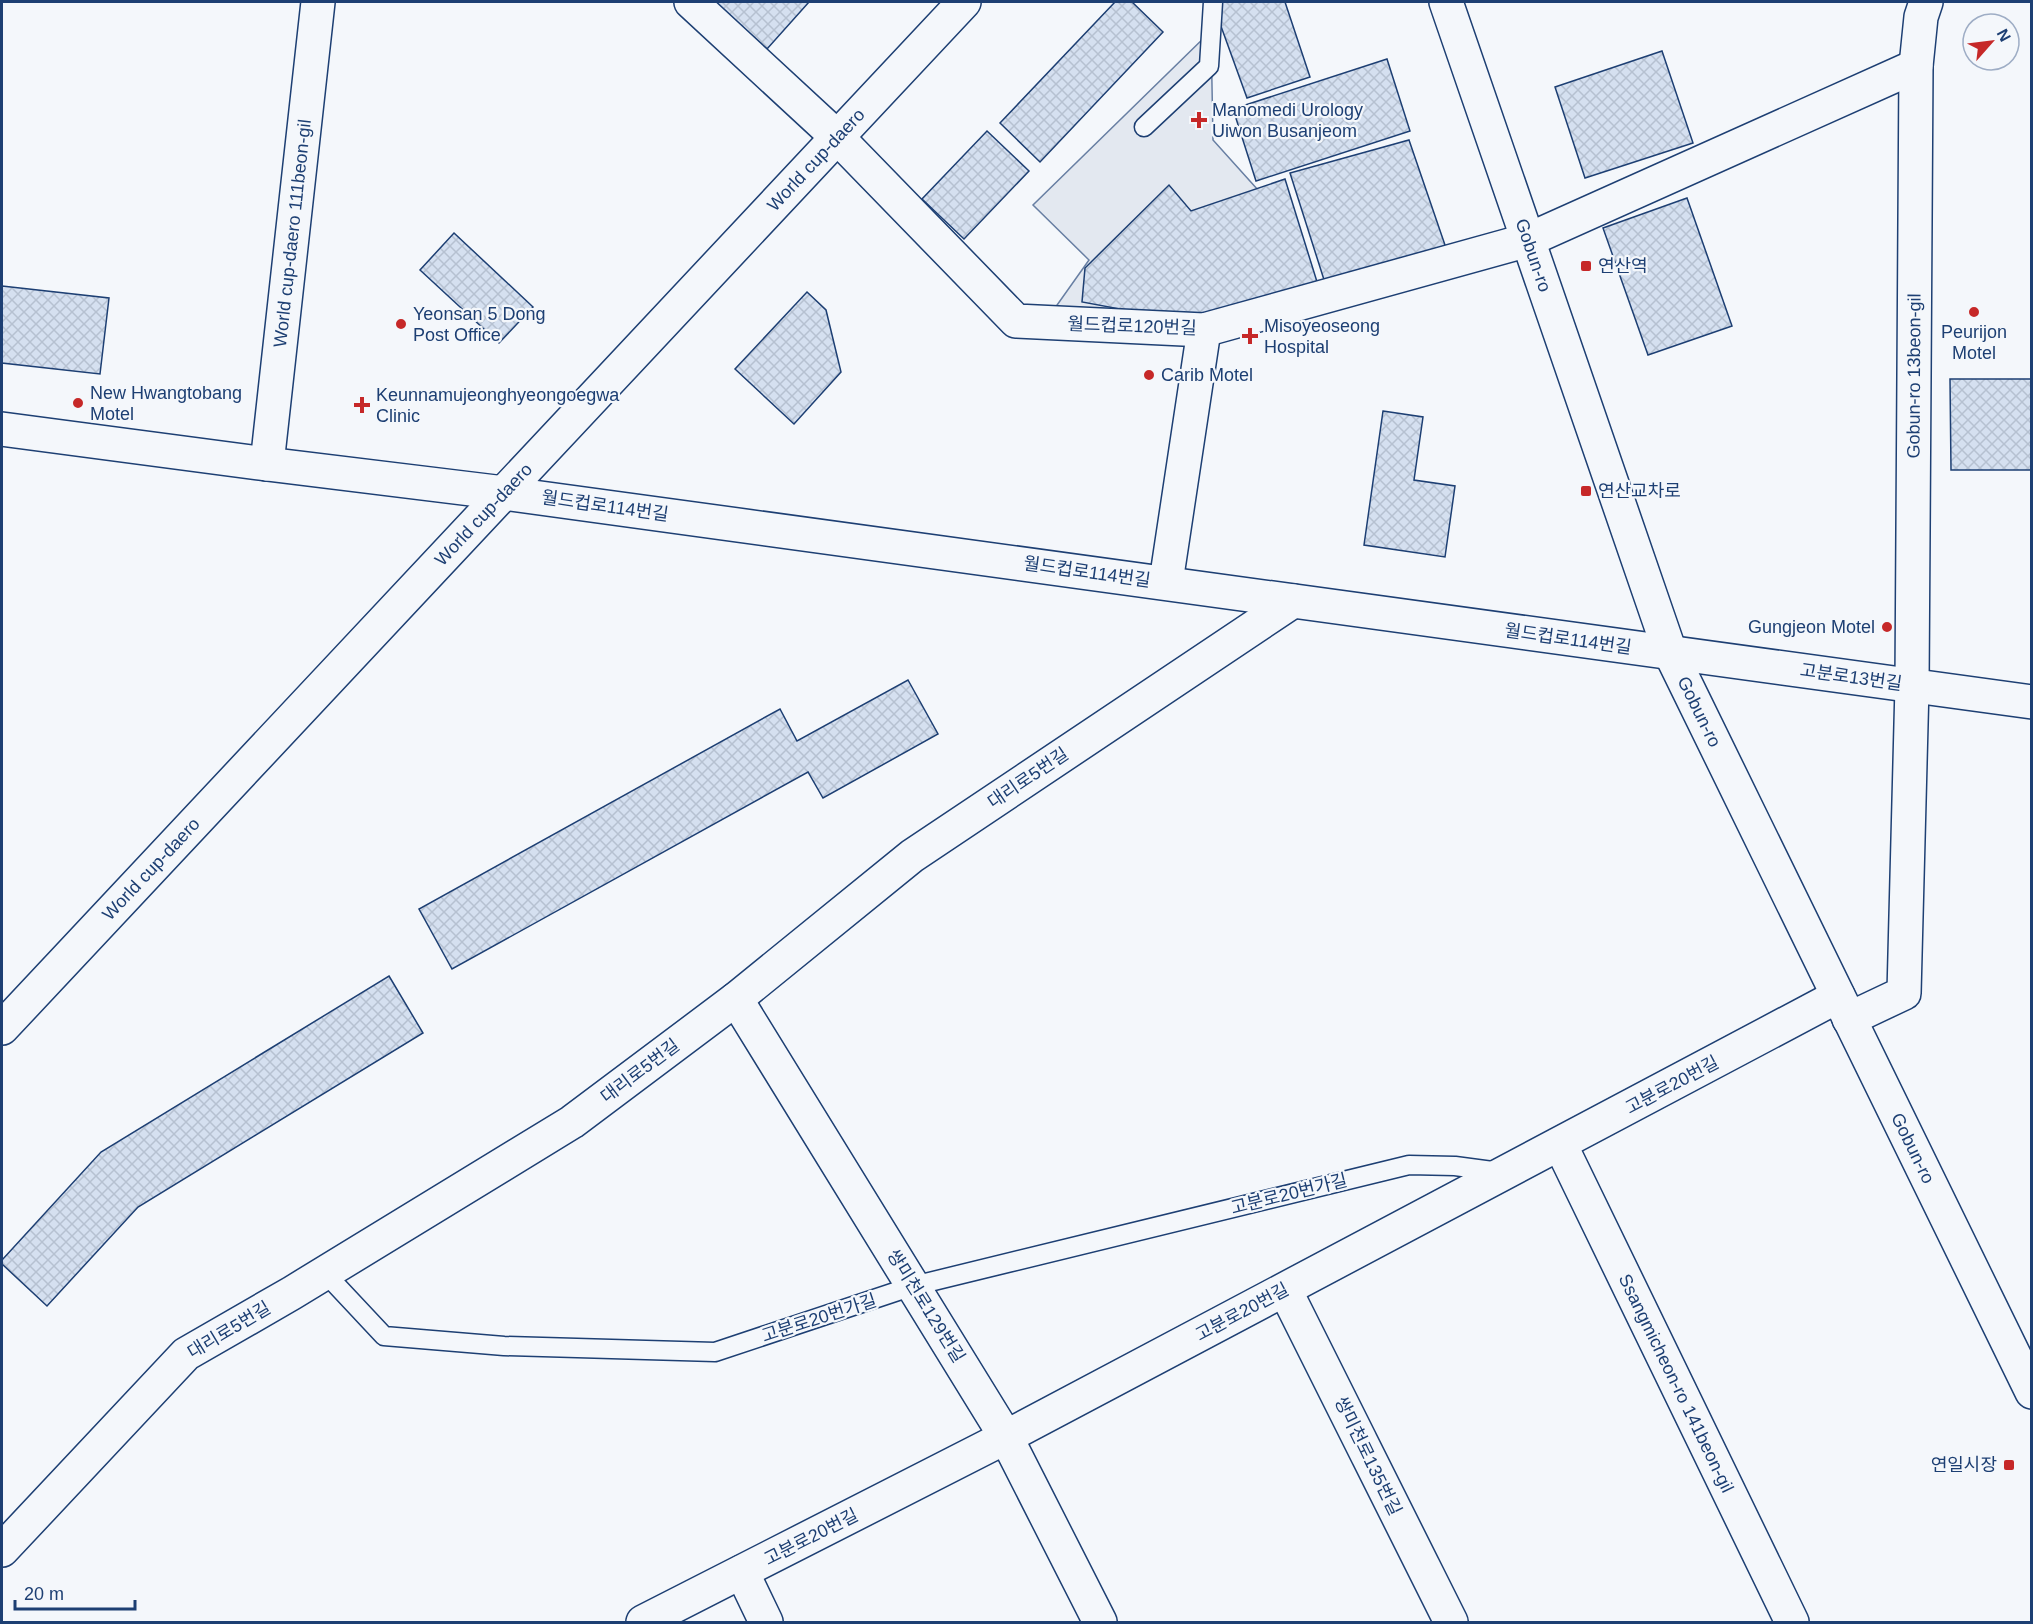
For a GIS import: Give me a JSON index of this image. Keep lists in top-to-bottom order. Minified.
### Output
{"streets":{"street":["World cup-daero","World cup-daero 111beon-gil","Gobun-ro","월드컵로120번길","Gobun-ro 13beon-gil","월드컵로114번길","고분로13번길","대리로5번길","고분로20번길","쌍미천로129번길","Ssangmicheon-ro 141beon-gil","쌍미천로135번길"],"lane":["고분로20번가길"]},"crossings":[["World cup-daero","월드컵로120번길"],["World cup-daero","월드컵로114번길"],["Gobun-ro","월드컵로120번길"],["Gobun-ro","Gobun-ro 13beon-gil"],["Gobun-ro","월드컵로114번길"],["Gobun-ro","고분로13번길"],["Gobun-ro","고분로20번길"],["월드컵로120번길","Gobun-ro 13beon-gil"],["Gobun-ro 13beon-gil","고분로13번길"],["Gobun-ro 13beon-gil","고분로20번길"],["월드컵로114번길","고분로13번길"],["월드컵로114번길","대리로5번길"],["대리로5번길","고분로20번가길"],["대리로5번길","쌍미천로129번길"],["고분로20번길","고분로20번가길"],["고분로20번길","쌍미천로129번길"],["고분로20번길","Ssangmicheon-ro 141beon-gil"],["고분로20번길","쌍미천로135번길"],["고분로20번가길","쌍미천로129번길"]],"places":{"health":["Manomedi Urology Uiwon Busanjeom","Misoyeoseong Hospital","Keunnamujeonghyeongoegwa Clinic"],"transit":["연산역","연산교차로","연일시장"],"other":["Peurijon Motel","Yeonsan 5 Dong Post Office","Carib Motel","New Hwangtobang Motel","Gungjeon Motel"]},"scale_bar":"20 m","north":"top right"}
